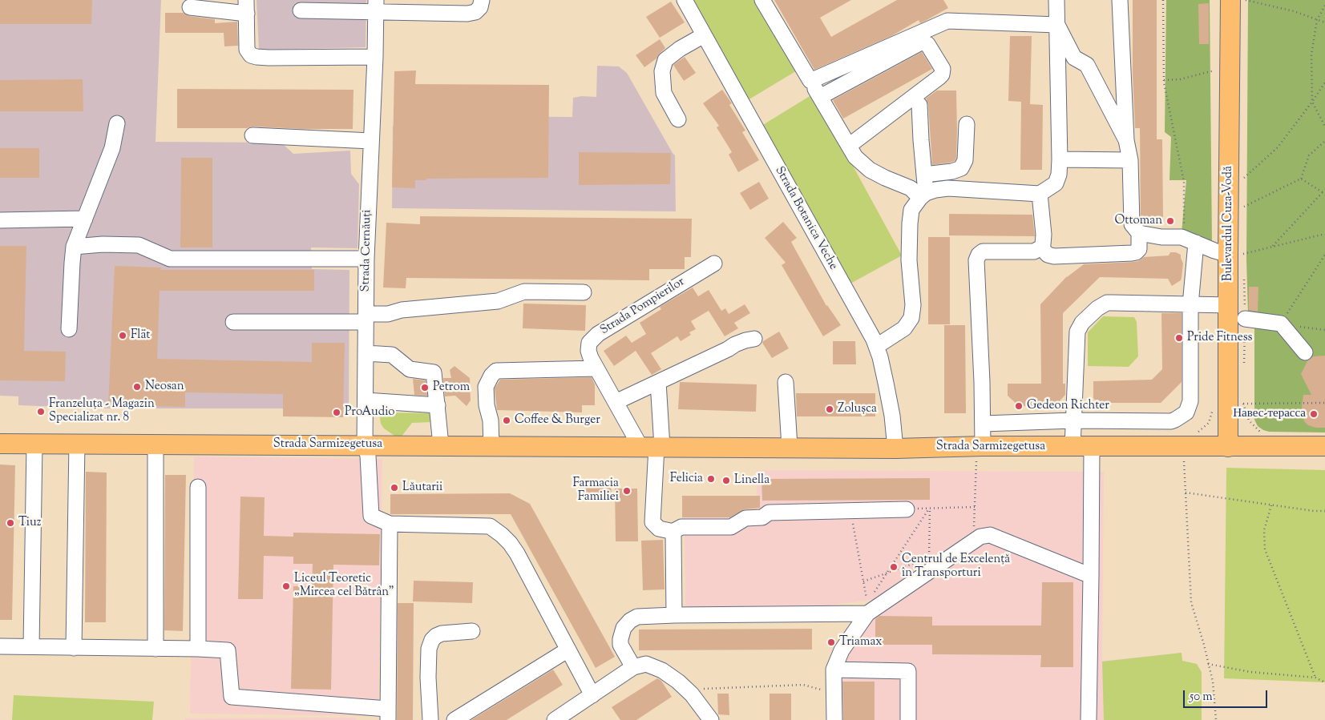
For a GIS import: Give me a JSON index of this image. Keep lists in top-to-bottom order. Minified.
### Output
{"streets":{"main road":["Bulevardul Cuza-Vodă","Strada Sarmizegetusa"],"street":["Strada Botanica Veche","Strada Cernăuți","Strada Pompierilor"]},"crossings":[["Strada Botanica Veche","Strada Sarmizegetusa"],["Bulevardul Cuza-Vodă","Strada Sarmizegetusa"],["Strada Cernăuți","Strada Sarmizegetusa"],["Strada Pompierilor","Strada Sarmizegetusa"]],"places":["Ottoman","Flät","Pride Fitness","Neosan","Petrom","Gedeon Richter","Zolușca","Franzeluța - Magazin Specializat nr. 8","ProAudio","Навес-терасса","Coffee & Burger","Felicia","Linella","Lăutarii","Farmacia Familiei","Tiuz","Centrul de Excelență în Transporturi","Liceul Teoretic „Mircea cel Bătrân”","Triamax"],"scale_bar":"50 m"}
